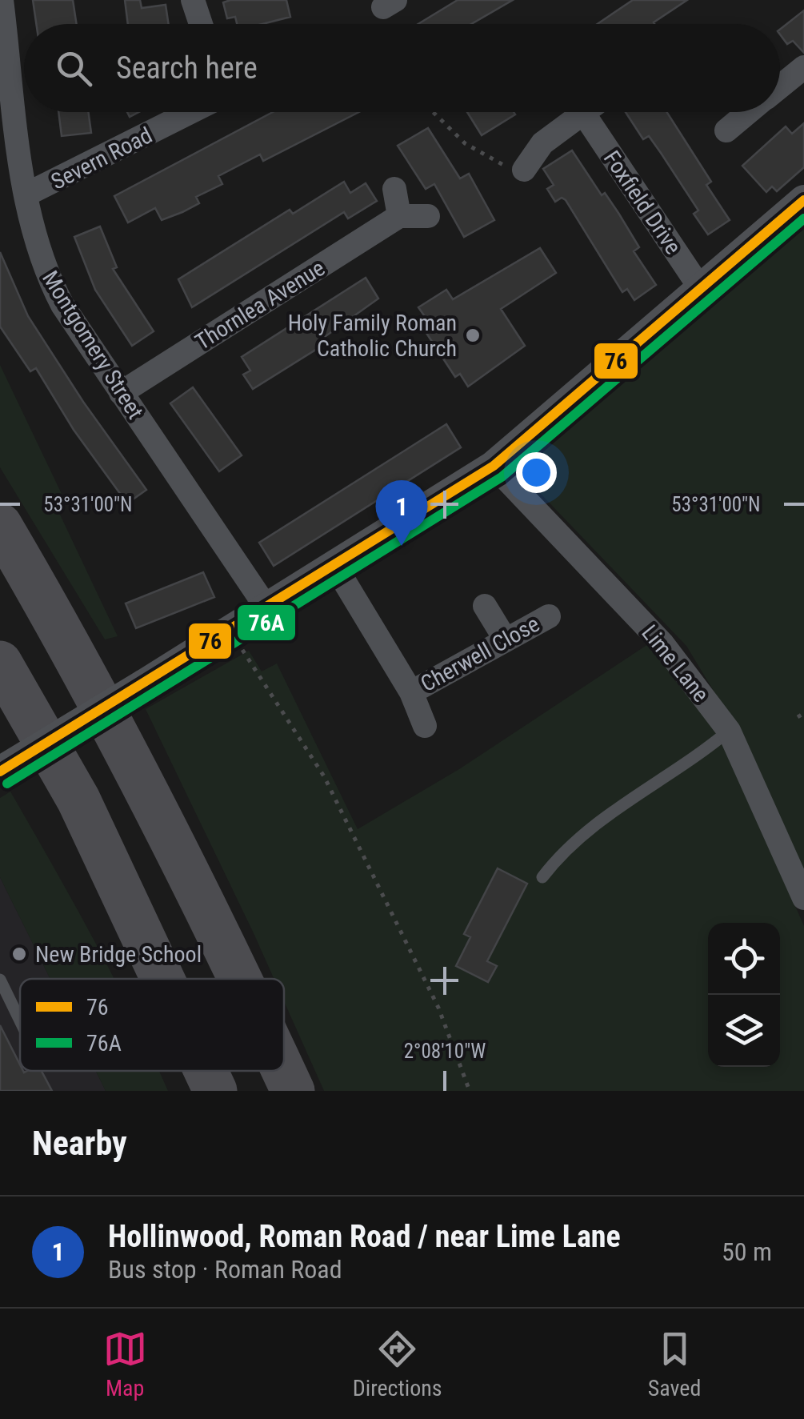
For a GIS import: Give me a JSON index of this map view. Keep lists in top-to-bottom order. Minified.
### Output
{"streets":{"street":["Severn Road","Foxfield Drive","Thornlea Avenue","Montgomery Street","Cherwell Close","Lime Lane"]},"crossings":[["Severn Road","Montgomery Street"],["Thornlea Avenue","Montgomery Street"]],"places":["Holy Family Roman Catholic Church","New Bridge School"],"lines":["transit line 76","transit line 76A"],"legend":["76","76A"],"page":{"search":"Search here","pins":"1","heading":"Nearby","list":[{"mark":"1","name":"Hollinwood, Roman Road / near Lime Lane","note":"Bus stop · Roman Road","value":"50 m"}],"nav":["Map","Directions","Saved"]},"coordinates":["53°31'00\"N","2°08'10\"W"]}
